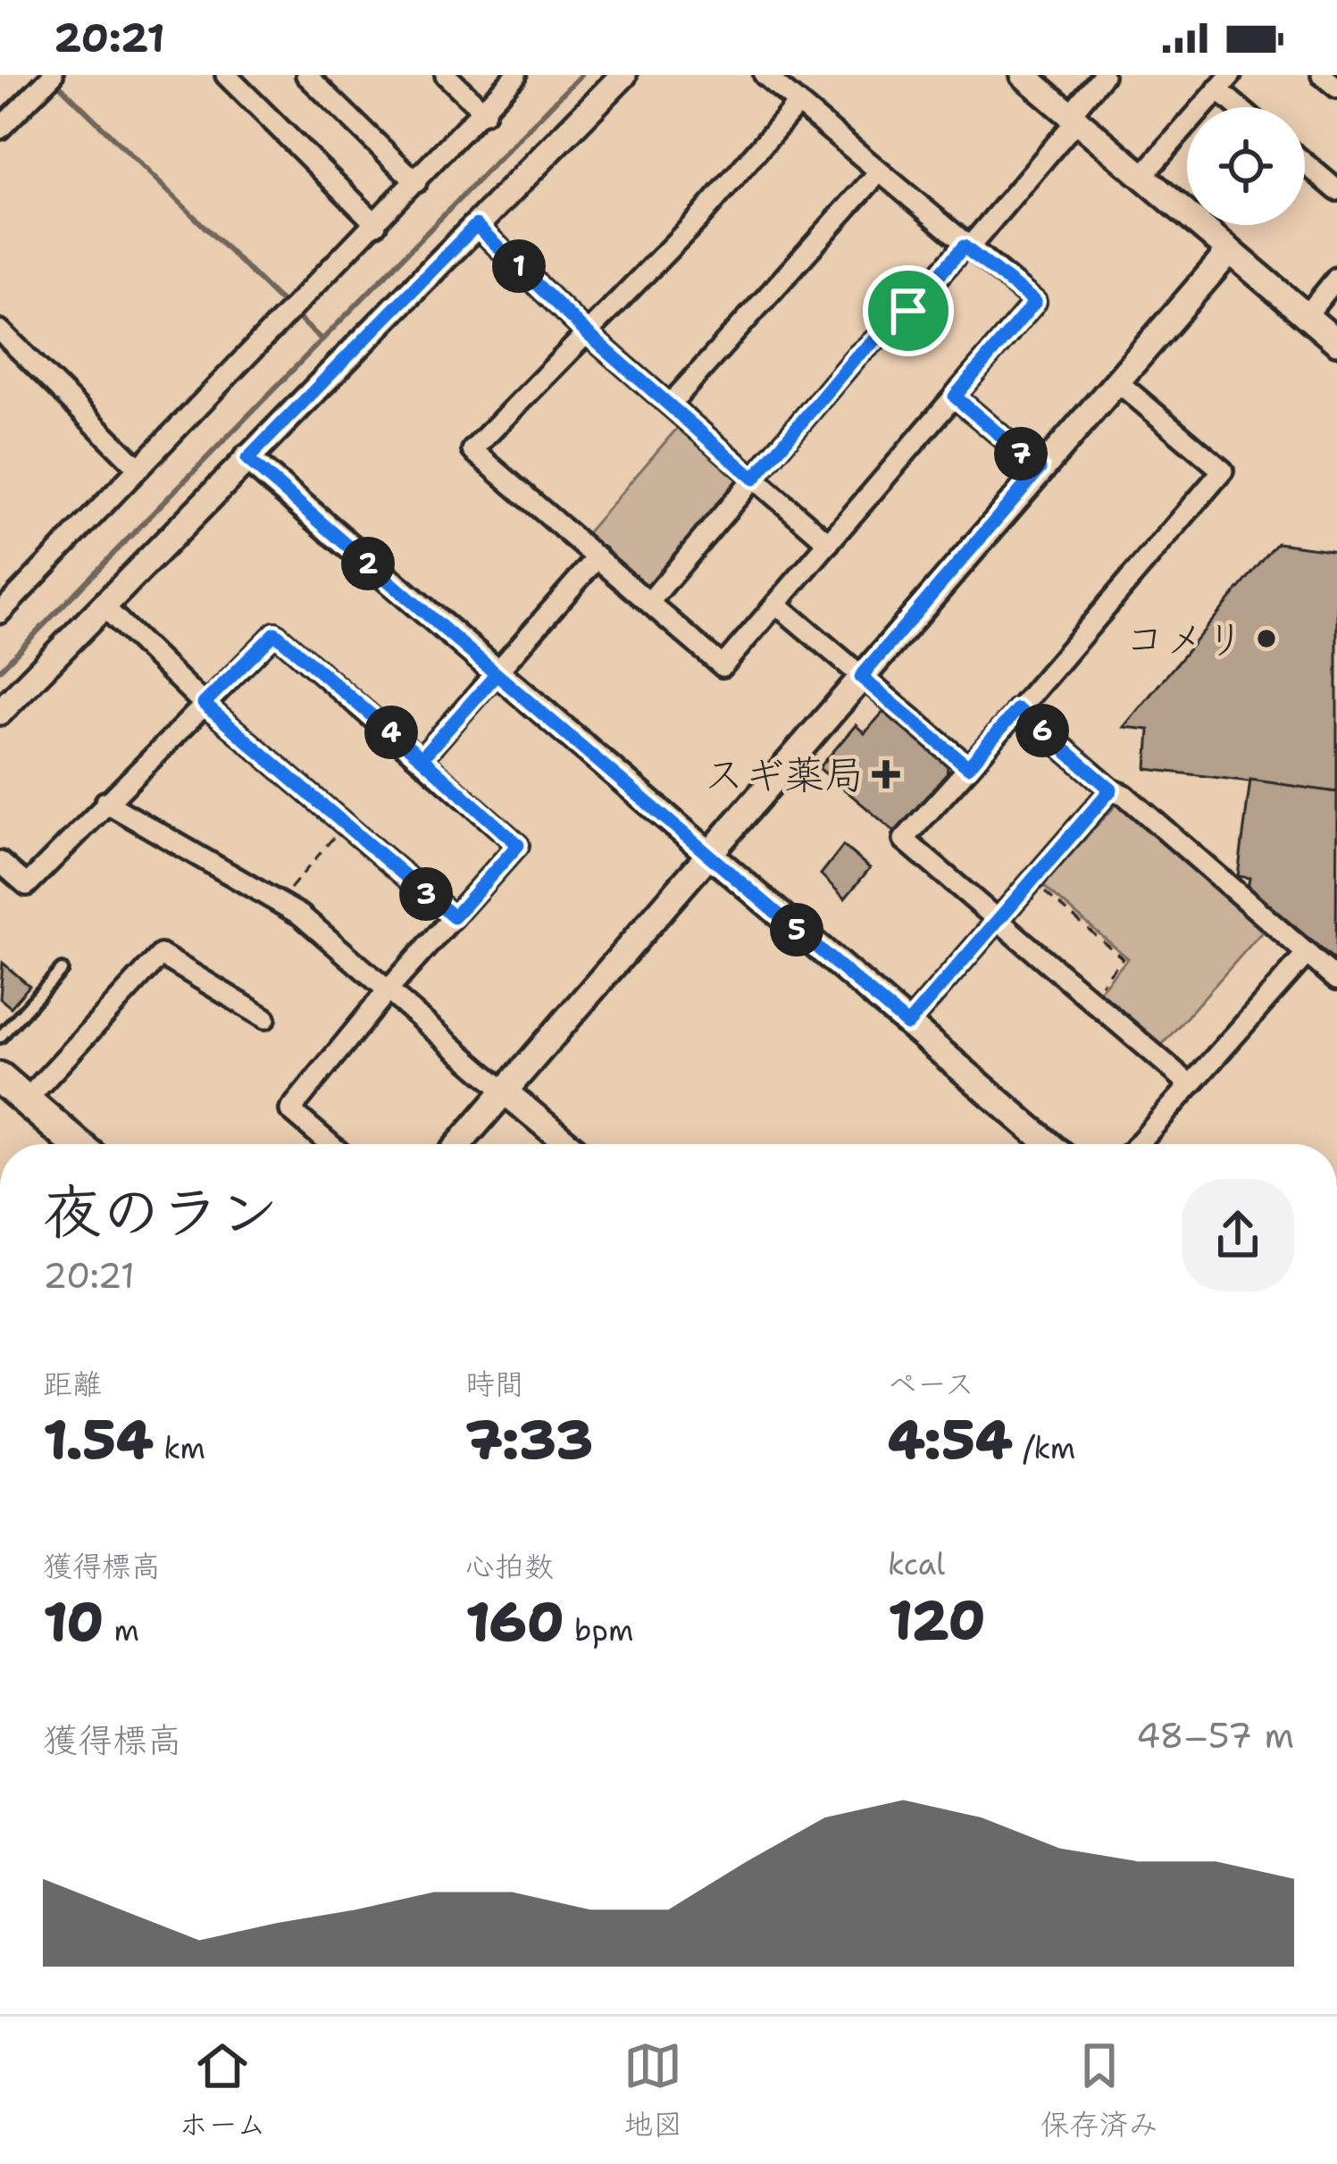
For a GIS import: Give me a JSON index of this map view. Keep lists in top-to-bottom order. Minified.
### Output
{"places":{"other":["コメリ"],"health":["スギ薬局"]},"page":{"status":"20:21","pins":["1","7","2","6","4","3","5"],"heading":["夜のラン","20:21"],"stats":[["距離","1.54 km"],["時間","7:33"],["ペース","4:54 /km"],["獲得標高","10 m"],["心拍数","160 bpm"],["kcal","120"]],"chart":["獲得標高","48–57 m"],"tabs":["ホーム","地図","保存済み"]}}
